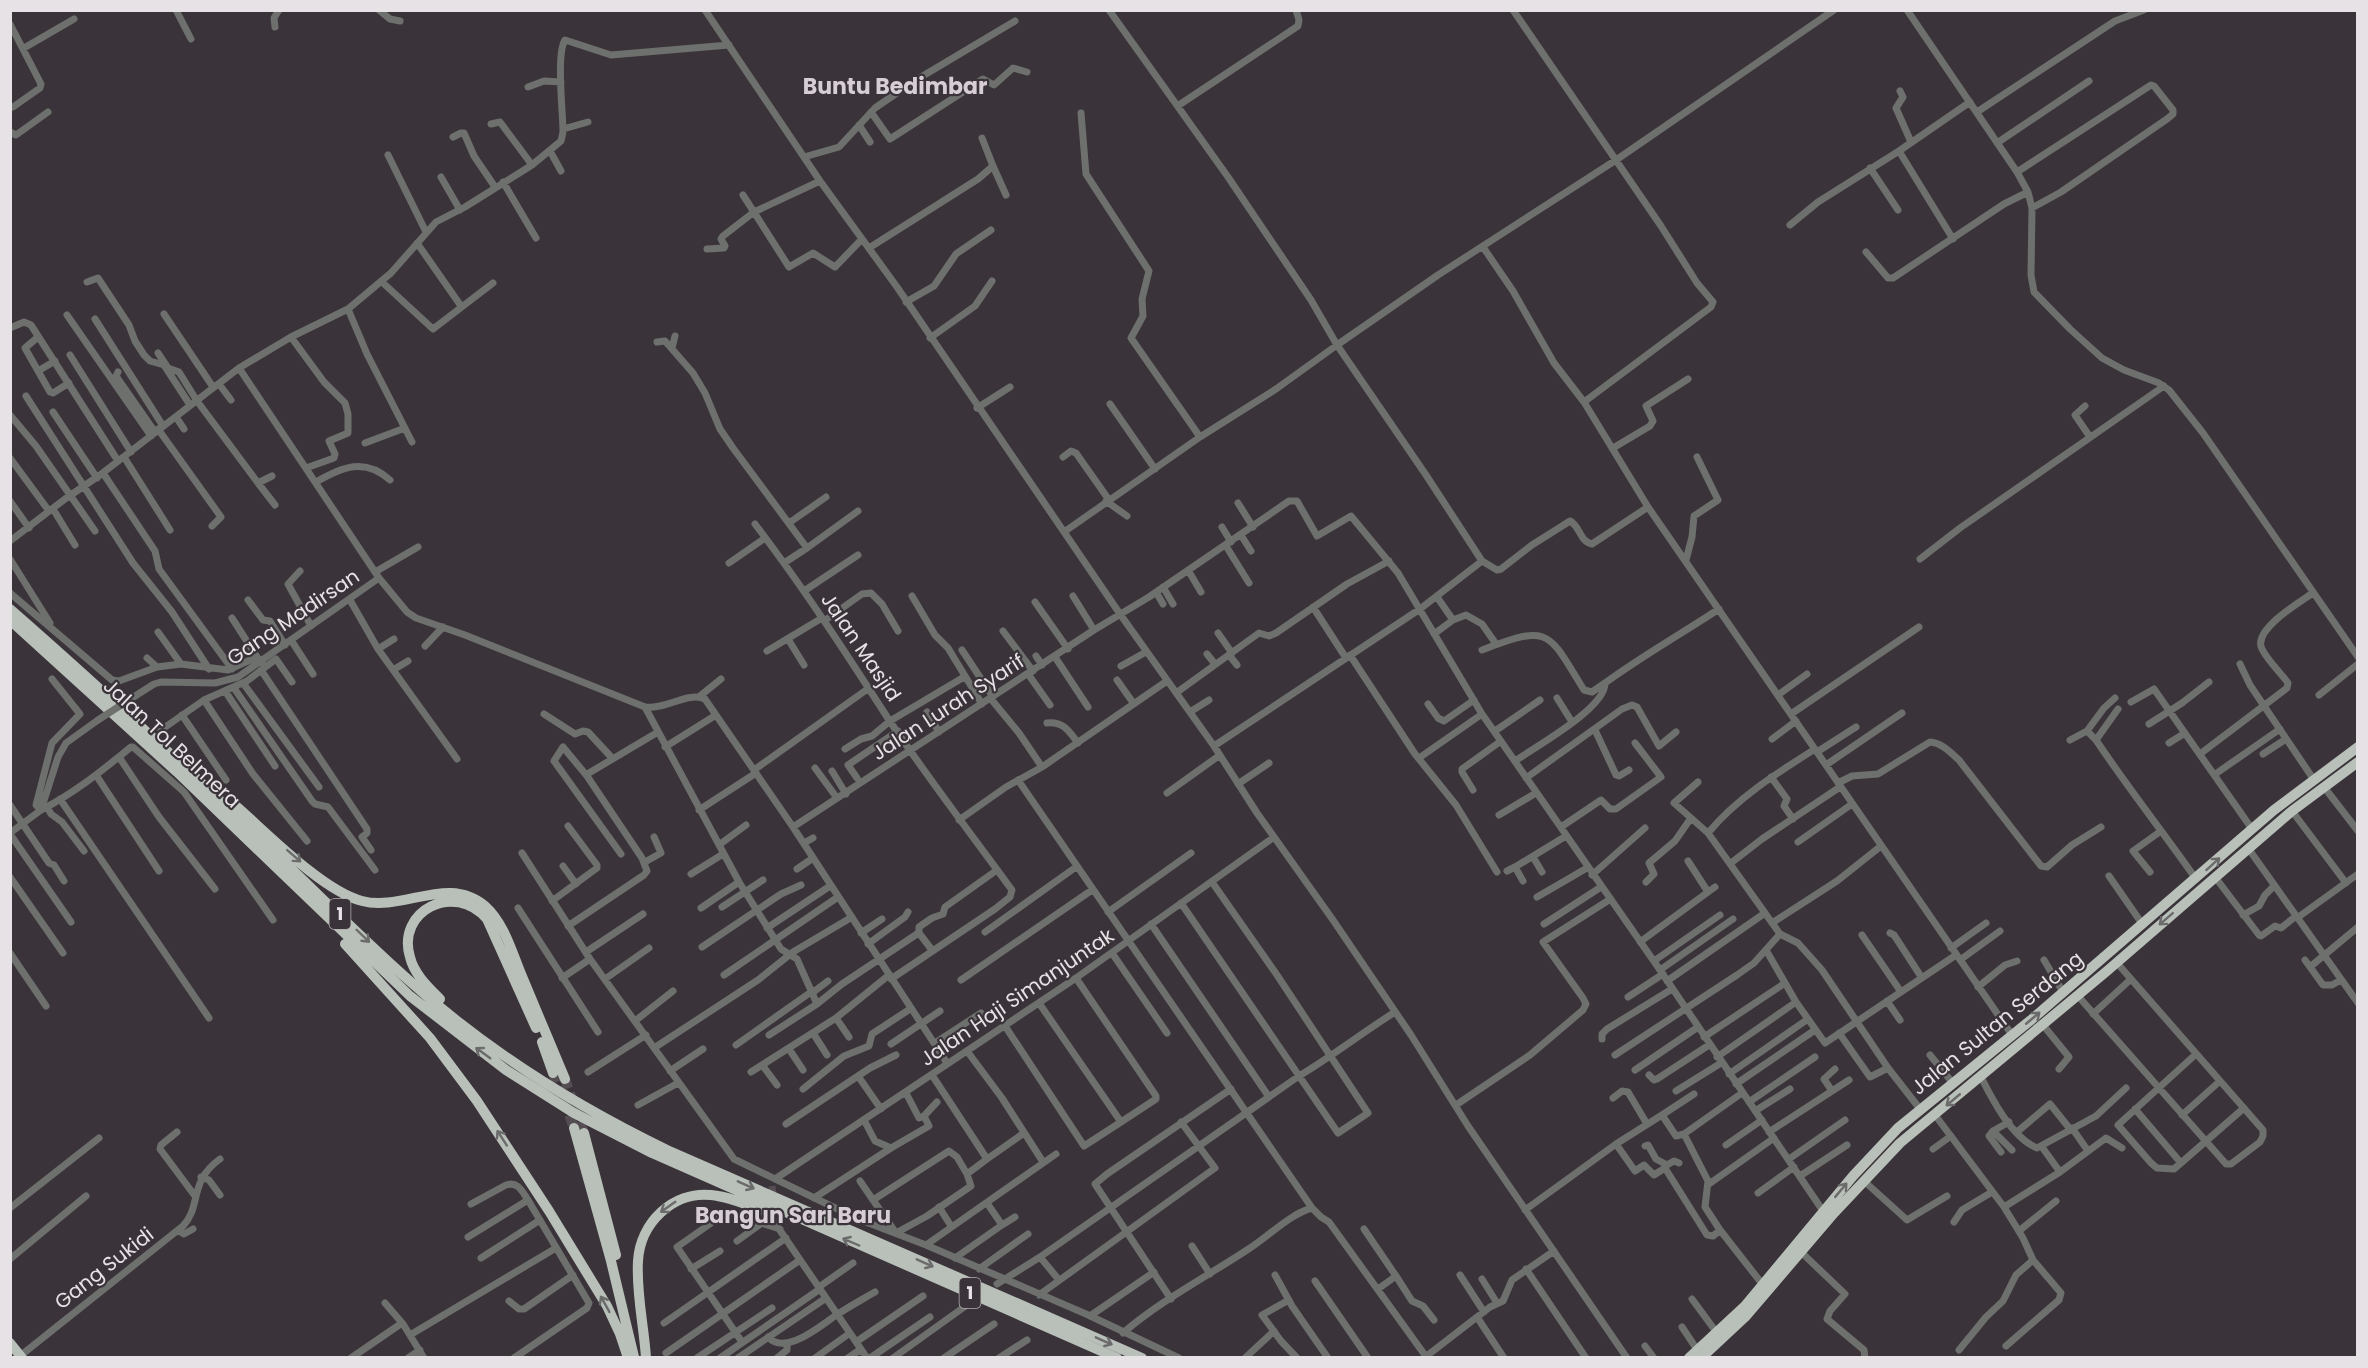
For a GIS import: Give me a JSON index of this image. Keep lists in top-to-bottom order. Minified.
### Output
{"streets":{"highway":["Jalan Tol Belmera","1","Jalan Sultan Serdang"],"street":["Gang Madirsan","Jalan Masjid","Jalan Lurah Syarif","Jalan Haji Simanjuntak","Gang Sukidi"]},"crossings":[["Jalan Masjid","Jalan Lurah Syarif"],["Jalan Tol Belmera","1"]],"districts":["Buntu Bedimbar","Bangun Sari Baru"]}
